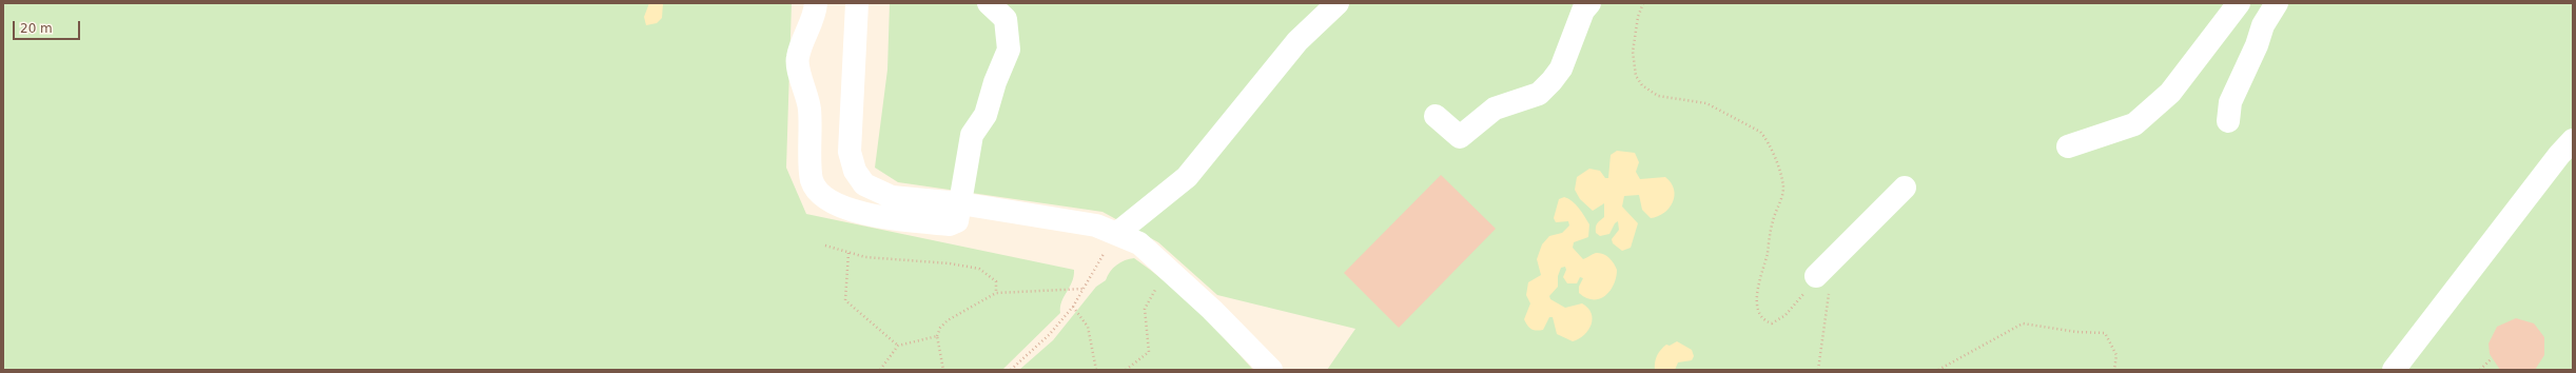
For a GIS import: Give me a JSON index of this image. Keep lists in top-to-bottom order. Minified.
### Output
{"scale_bar":"20 m"}
